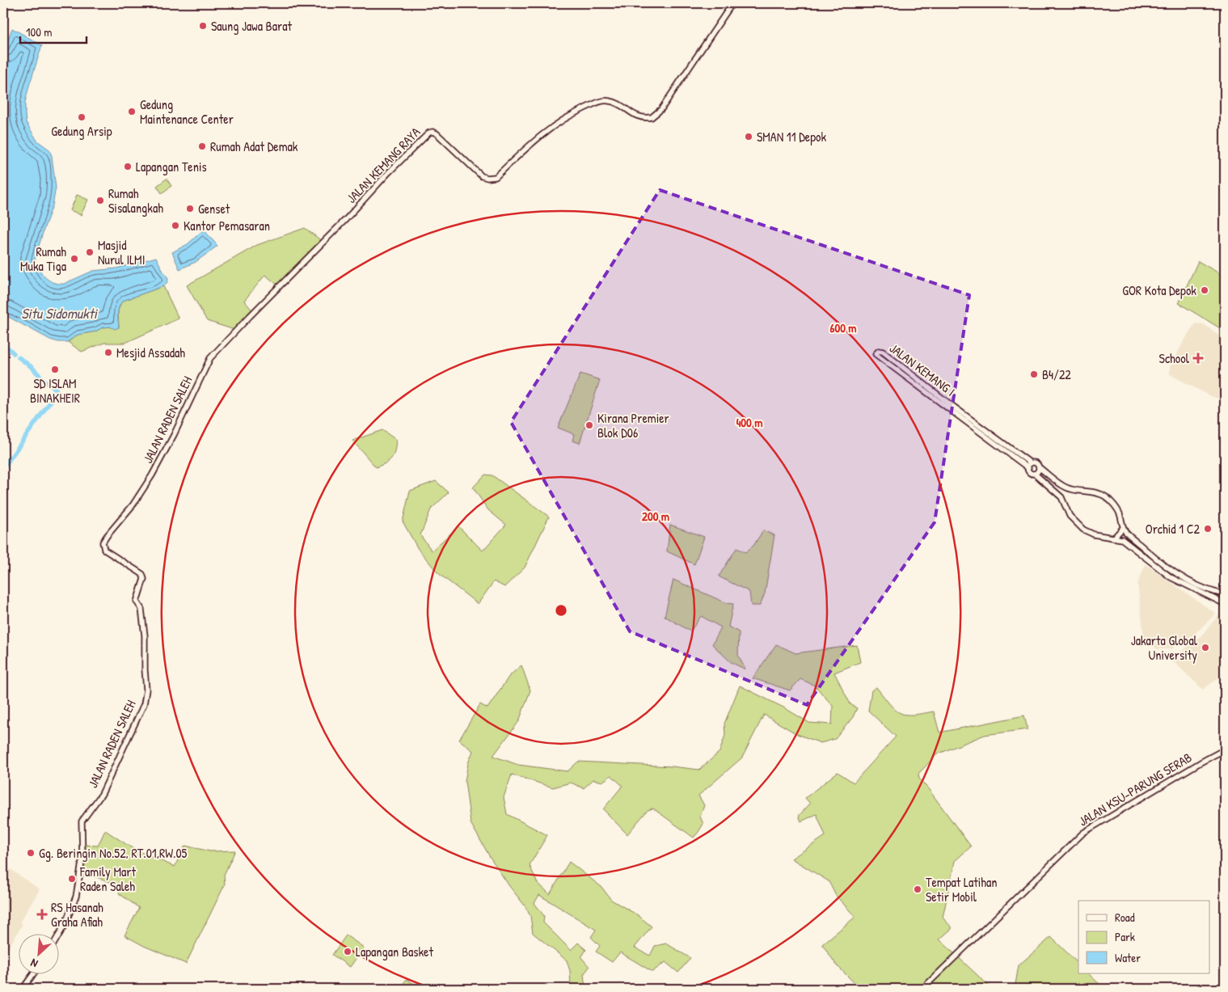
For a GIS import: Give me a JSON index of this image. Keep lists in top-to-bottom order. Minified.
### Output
{"streets":{"street":["JALAN KEMANG RAYA","JALAN KEMANG I","JALAN RADEN SALEH","JALAN KSU-PARUNG SERAB"]},"crossings":[["JALAN KEMANG RAYA","JALAN RADEN SALEH"]],"water":["Situ Sidomukti"],"places":{"other":["Saung Jawa Barat","Gedung Maintenance Center","Gedung Arsip","SMAN 11 Depok","Rumah Adat Demak","Lapangan Tenis","Rumah Sisalangkah","Genset","Kantor Pemasaran","Masjid Nurul ILMI","Rumah Muka Tiga","GOR Kota Depok","Mesjid Assadah","SD ISLAM BINAKHEIR","B4/22","Kirana Premier Blok D06","Orchid 1 C2","Jakarta Global University","Gg. Beringin No.52, RT.01,RW.05","Family Mart Raden Saleh","Tempat Latihan Setir Mobil","Lapangan Basket"],"health":["School","RS Hasanah Graha Afiah"]},"legend":["Road","Park","Water"],"scale_bar":"100 m","north":"bottom left","rings":["600 m","400 m","200 m"]}
